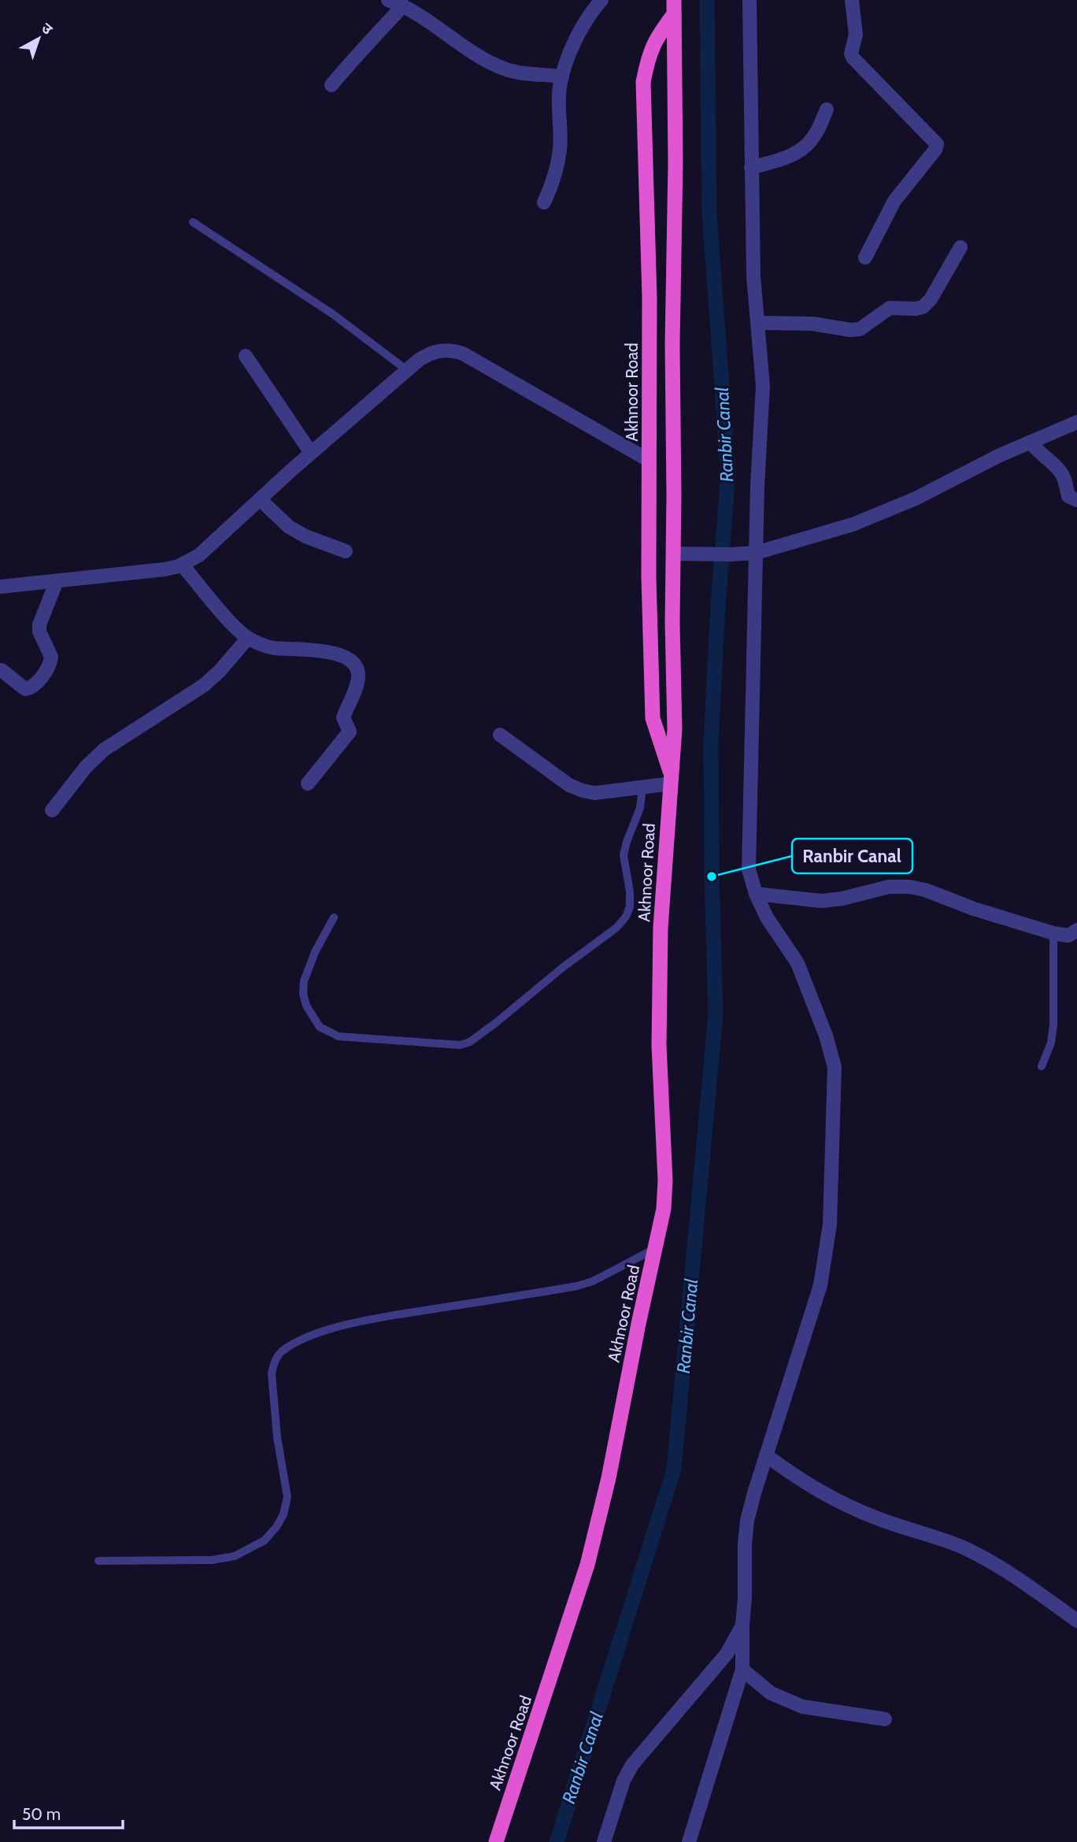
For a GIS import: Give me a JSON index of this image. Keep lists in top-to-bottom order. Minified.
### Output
{"streets":{"highway":["Akhnoor Road"]},"water":["Ranbir Canal"],"places":["Ranbir Canal"],"scale_bar":"50 m","north":"top right"}
